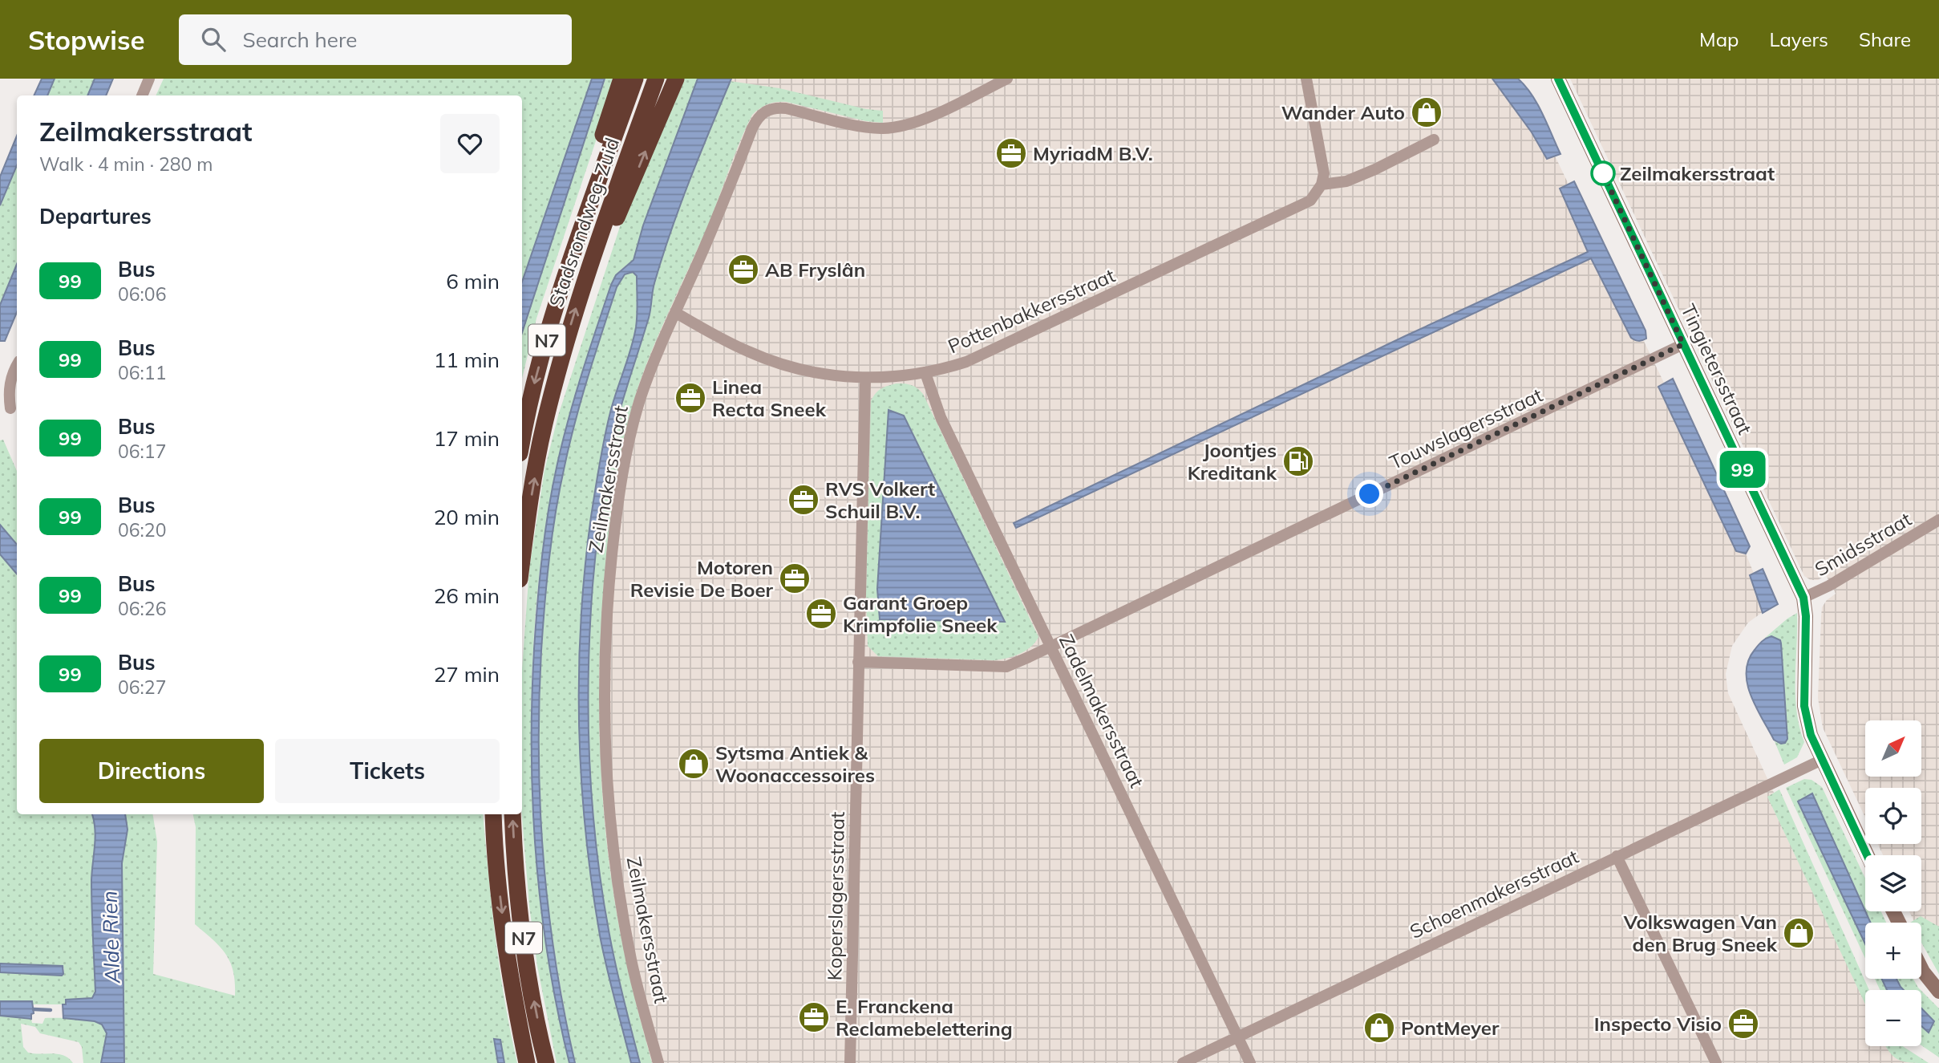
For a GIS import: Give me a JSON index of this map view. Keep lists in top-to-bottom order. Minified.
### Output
{"streets":{"highway":["Stadsrondweg-Zuid","N7"],"street":["Pottenbakkersstraat","Tingietersstraat","Touwslagersstraat","Zeilmakersstraat","Smidsstraat","Zadelmakersstraat","Schoenmakersstraat","Koperslagersstraat"]},"crossings":[["Stadsrondweg-Zuid","N7"],["Pottenbakkersstraat","Zeilmakersstraat"],["Pottenbakkersstraat","Zadelmakersstraat"],["Pottenbakkersstraat","Koperslagersstraat"],["Tingietersstraat","Touwslagersstraat"],["Tingietersstraat","Smidsstraat"],["Tingietersstraat","Schoenmakersstraat"],["Touwslagersstraat","Zadelmakersstraat"],["Zadelmakersstraat","Schoenmakersstraat"]],"water":["Alde Rien"],"places":{"shop":["Wander Auto","Sytsma Antiek & Woonaccessoires","Volkswagen Van den Brug Sneek","PontMeyer"],"office":["MyriadM B.V.","AB Fryslân","Linea Recta Sneek","RVS Volkert Schuil B.V.","Motoren Revisie De Boer","Garant Groep Krimpfolie Sneek","E. Franckena Reclamebelettering","Inspecto Visio"],"other":["Zeilmakersstraat"],"fuel station":["Joontjes Kreditank"]},"lines":["bus line 99"],"north":"top right","page":{"header":"Stopwise","search":"Search here","nav":["Map","Layers","Share"],"on_map":"99","heading":[["Zeilmakersstraat","Walk · 4 min · 280 m"],"Departures"],"list":[{"mark":"99","name":"Bus","note":"06:06","value":"6 min"},{"mark":"99","name":"Bus","note":"06:11","value":"11 min"},{"mark":"99","name":"Bus","note":"06:17","value":"17 min"},{"mark":"99","name":"Bus","note":"06:20","value":"20 min"},{"mark":"99","name":"Bus","note":"06:26","value":"26 min"},{"mark":"99","name":"Bus","note":"06:27","value":"27 min"}],"map_buttons":["+","−"],"buttons":["Directions","Tickets"]}}
